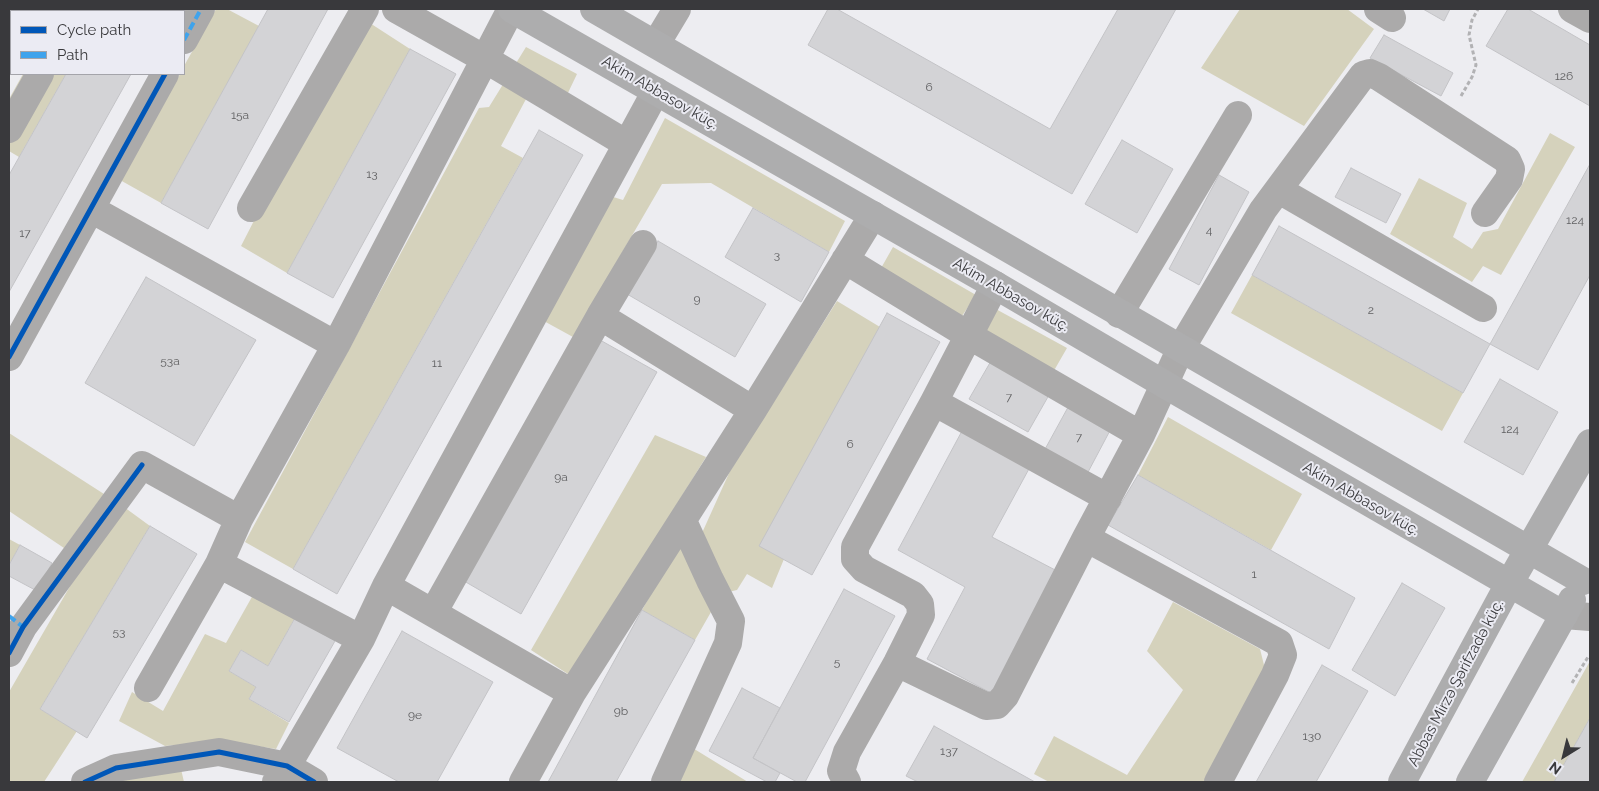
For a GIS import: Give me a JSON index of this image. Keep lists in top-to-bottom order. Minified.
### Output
{"streets":{"main road":["Akim Abbasov küç.","Abbas Mirzə Şərifzadə küç."]},"crossings":[["Akim Abbasov küç.","Abbas Mirzə Şərifzadə küç."]],"house_numbers":["126","6","15a","13","124","4","17","3","9","2","53a","11","7","124","7","6","9a","1","53","5","9b","9e","130","137"],"legend":["Cycle path","Path"],"north":"bottom left"}
